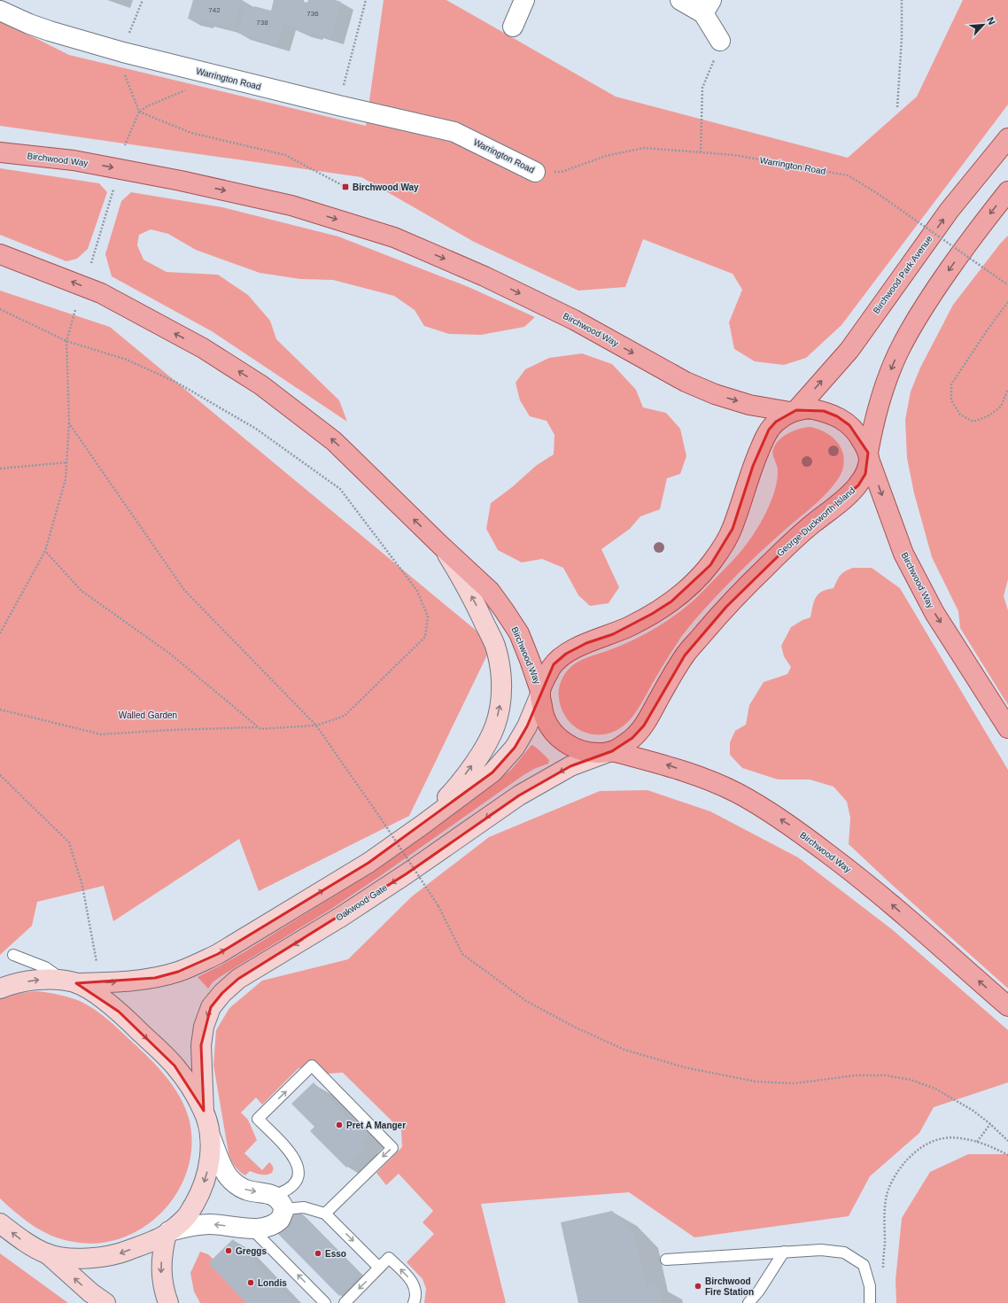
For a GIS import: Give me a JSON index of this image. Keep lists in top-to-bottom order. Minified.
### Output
{"streets":{"main road":["Birchwood Way","Birchwood Park Avenue","George Duckworth Island"],"street":["Warrington Road","Oakwood Gate"]},"crossings":[["Birchwood Way","Birchwood Park Avenue"],["Birchwood Way","George Duckworth Island"],["Birchwood Way","Oakwood Gate"],["George Duckworth Island","Oakwood Gate"]],"parks":["Walled Garden"],"places":{"transit":["Birchwood Way"],"other":["Pret A Manger","Greggs","Esso","Londis","Birchwood Fire Station"]},"house_numbers":["742","736","738"],"north":"top right"}
